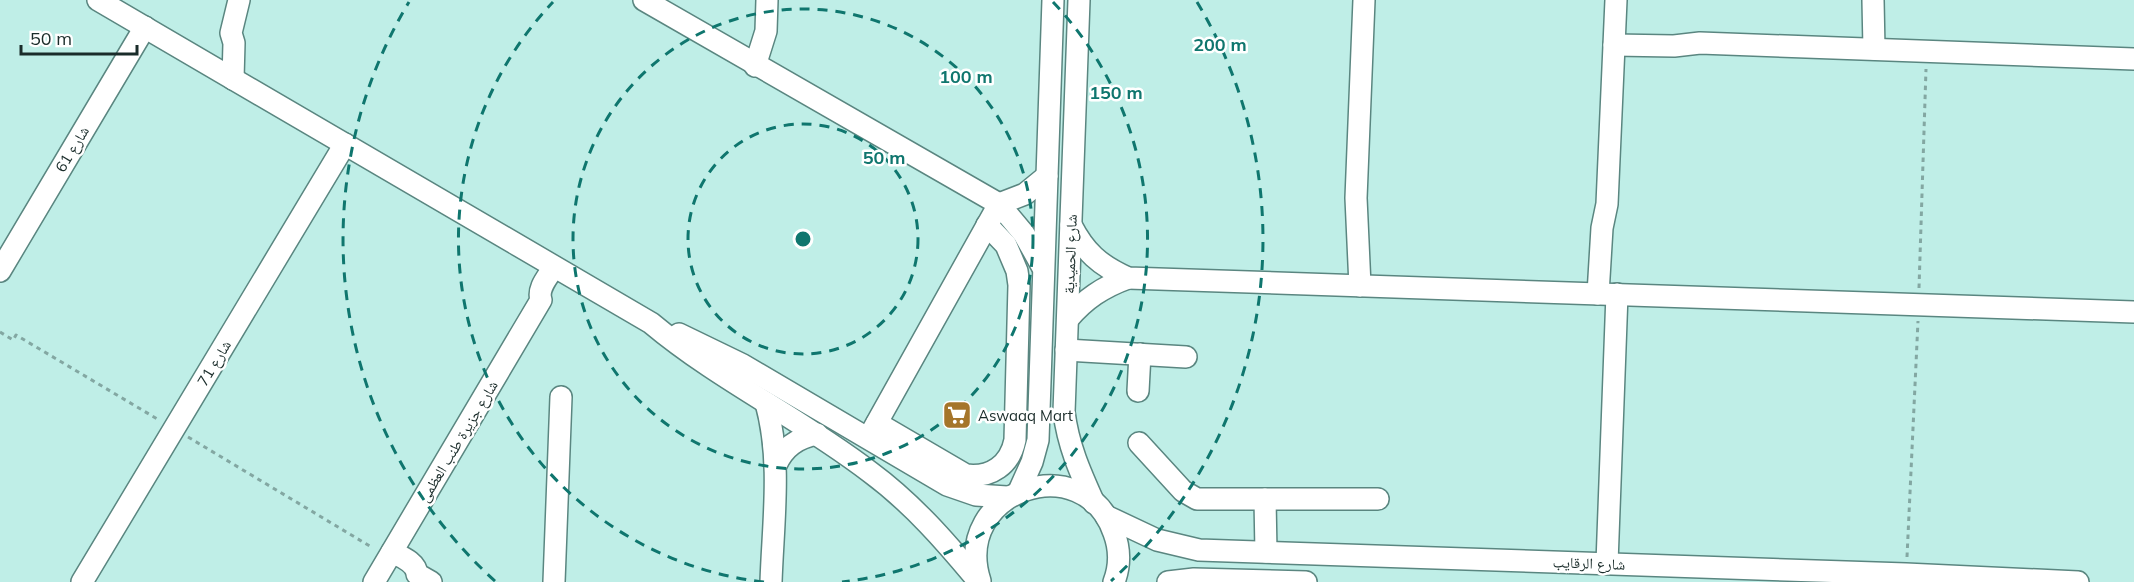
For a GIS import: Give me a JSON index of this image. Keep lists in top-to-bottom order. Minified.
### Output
{"streets":{"street":["شارع 61","شارع الحميدية","شارع 71","شارع جزيرة طنب العظمى","شارع الرقايب"]},"crossings":[["شارع الحميدية","شارع الرقايب"]],"places":{"supermarket":["Aswaaq Mart"]},"scale_bar":"50 m","rings":["200 m","100 m","150 m","50 m"]}
